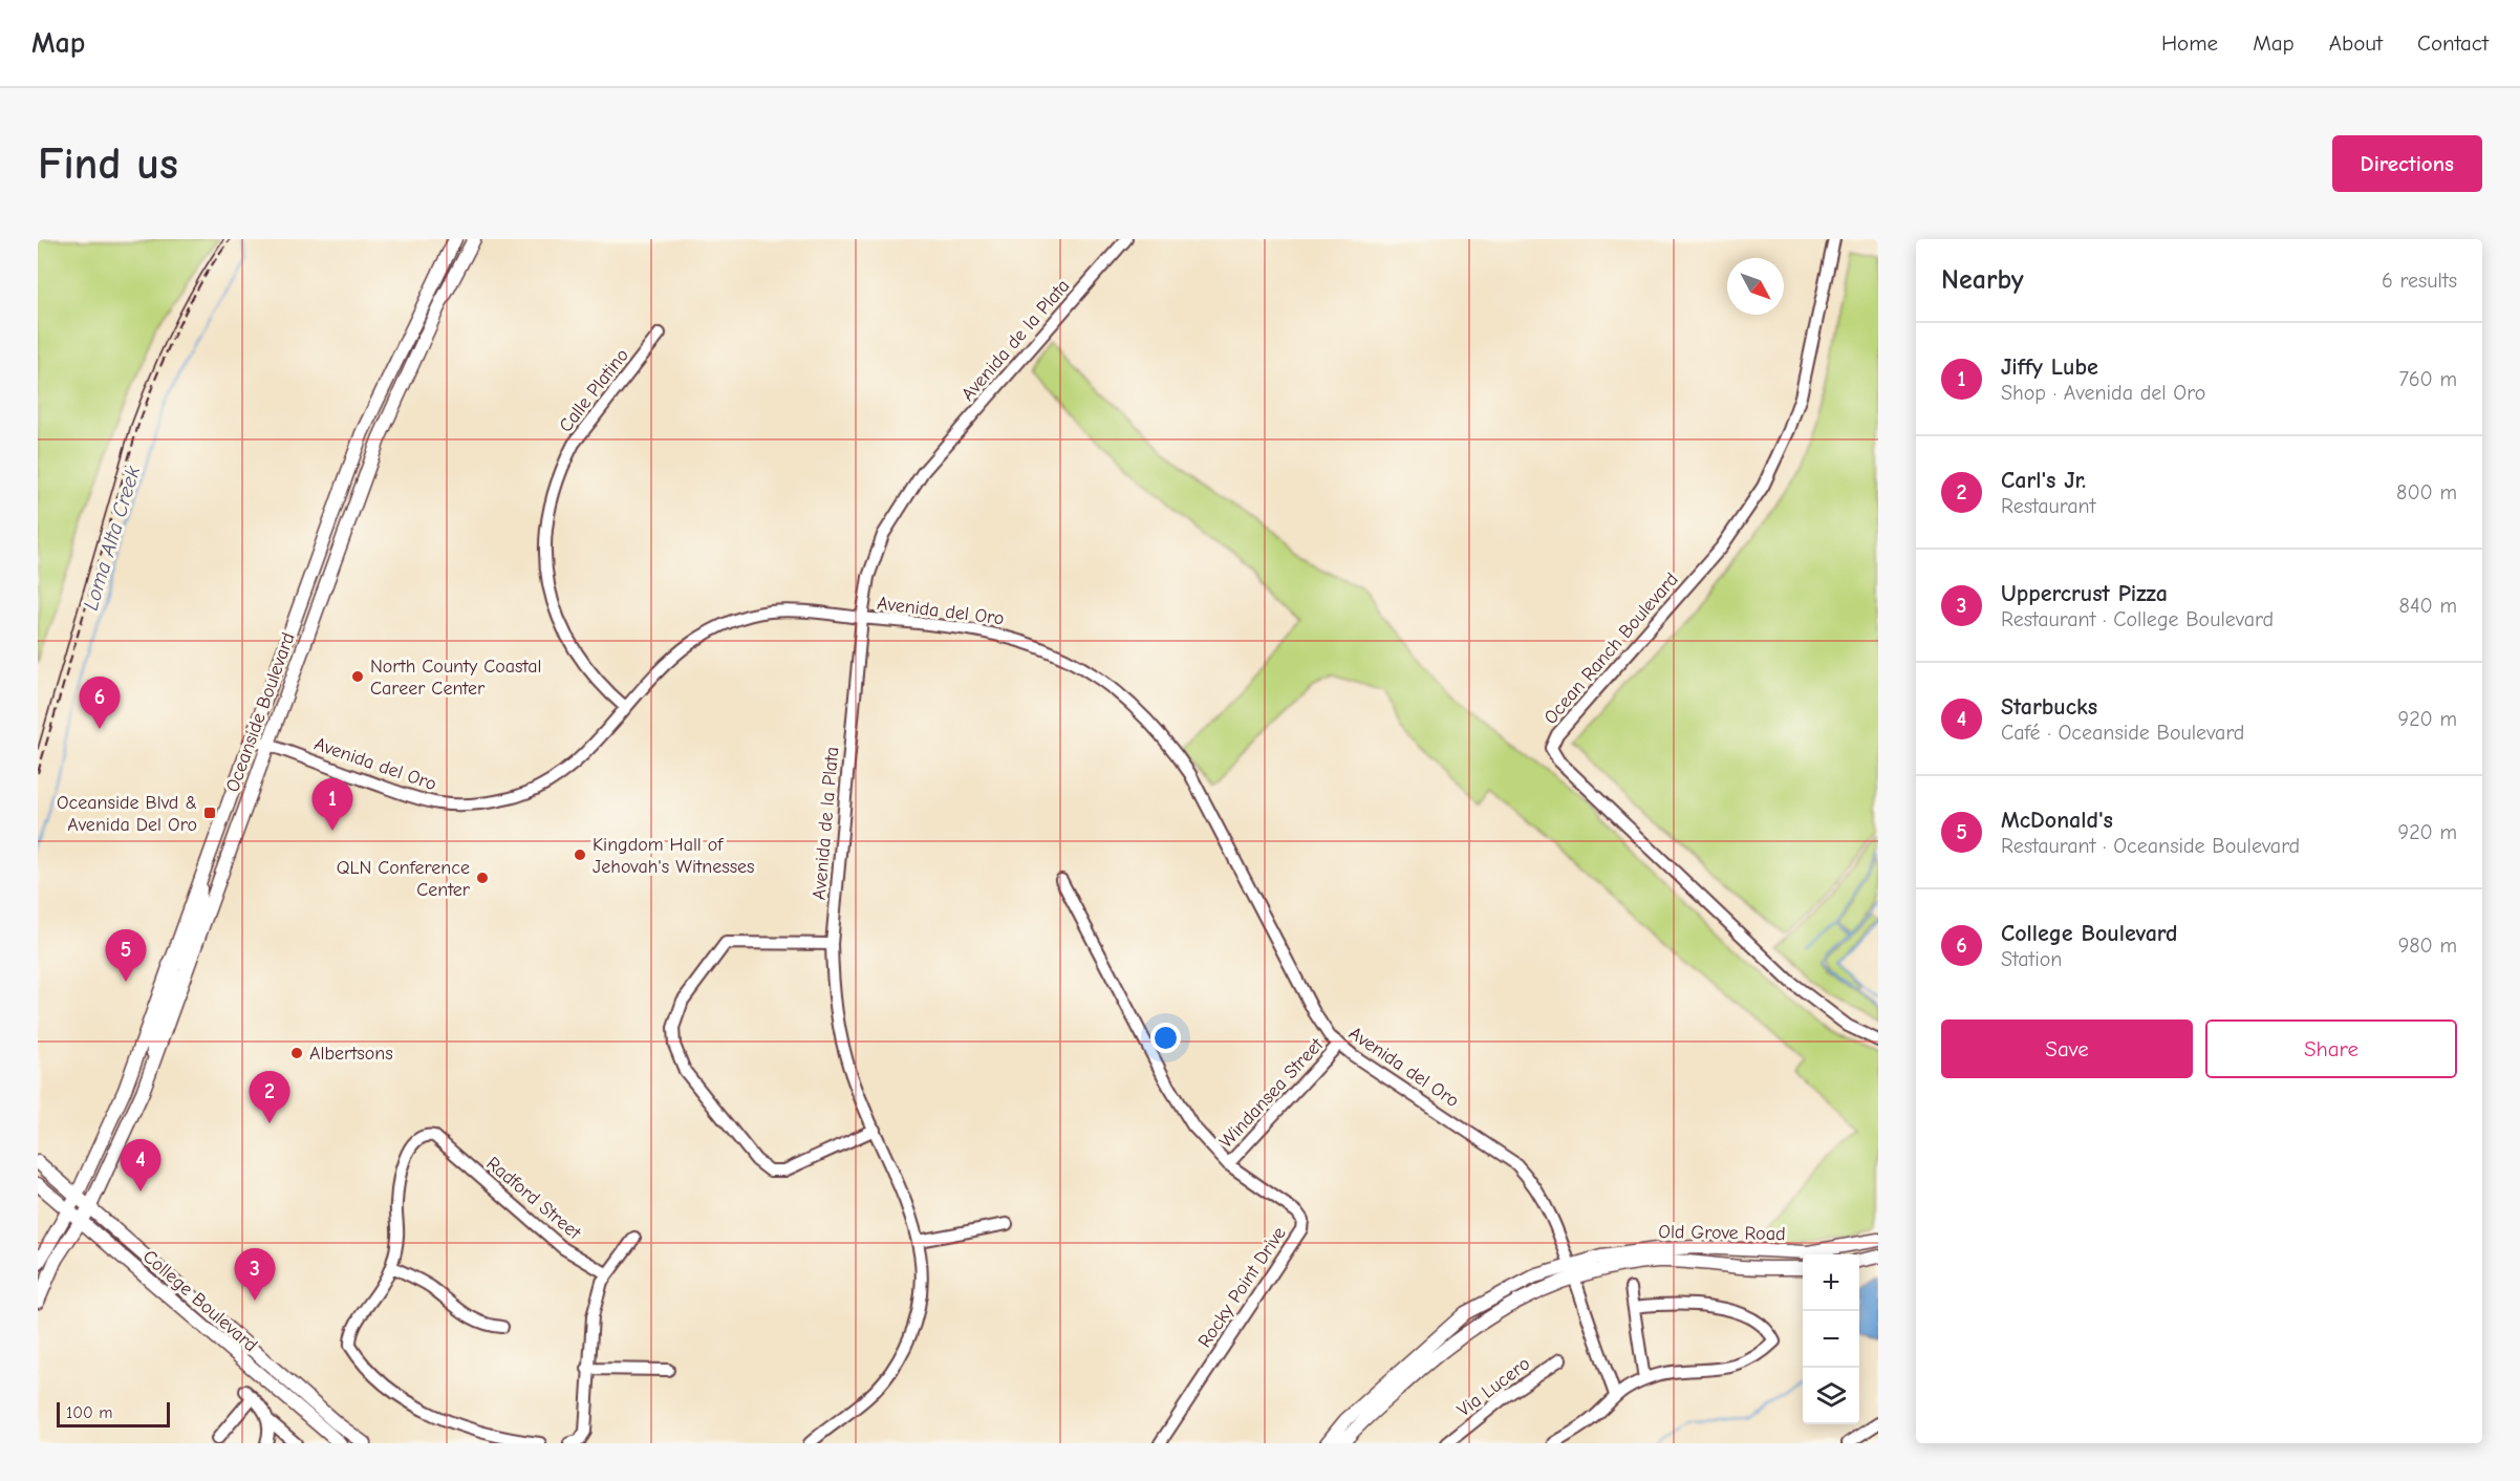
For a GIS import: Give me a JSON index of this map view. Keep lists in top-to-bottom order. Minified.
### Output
{"streets":{"main road":["Oceanside Boulevard","Old Grove Road","College Boulevard"],"street":["Avenida de la Plata","Calle Platino","Avenida del Oro","Ocean Ranch Boulevard","Windansea Street","Radford Street","Rocky Point Drive","Via Lucero"]},"crossings":[["Avenida de la Plata","Avenida del Oro"],["Calle Platino","Avenida del Oro"],["Avenida del Oro","Oceanside Boulevard"],["Avenida del Oro","Windansea Street"],["Avenida del Oro","Old Grove Road"],["Oceanside Boulevard","College Boulevard"],["Windansea Street","Rocky Point Drive"]],"water":["Loma Alta Creek"],"places":{"other":["North County Coastal Career Center","Kingdom Hall of Jehovah's Witnesses","QLN Conference Center","Albertsons"],"transit":["Oceanside Blvd & Avenida Del Oro"]},"scale_bar":"100 m","north":"bottom right","page":{"header":"Map","nav":["Home","Map","About","Contact"],"buttons":["Directions",["Save","Share"]],"title":"Find us","heading":["Nearby","6 results"],"list":[{"mark":"1","name":"Jiffy Lube","note":"Shop · Avenida del Oro","value":"760 m"},{"mark":"2","name":"Carl's Jr.","note":"Restaurant","value":"800 m"},{"mark":"3","name":"Uppercrust Pizza","note":"Restaurant · College Boulevard","value":"840 m"},{"mark":"4","name":"Starbucks","note":"Café · Oceanside Boulevard","value":"920 m"},{"mark":"5","name":"McDonald's","note":"Restaurant · Oceanside Boulevard","value":"920 m"},{"mark":"6","name":"College Boulevard","note":"Station","value":"980 m"}],"pins":["6","1","5","2","4","3"],"map_buttons":["+","−"],"scale":"100 m"}}
